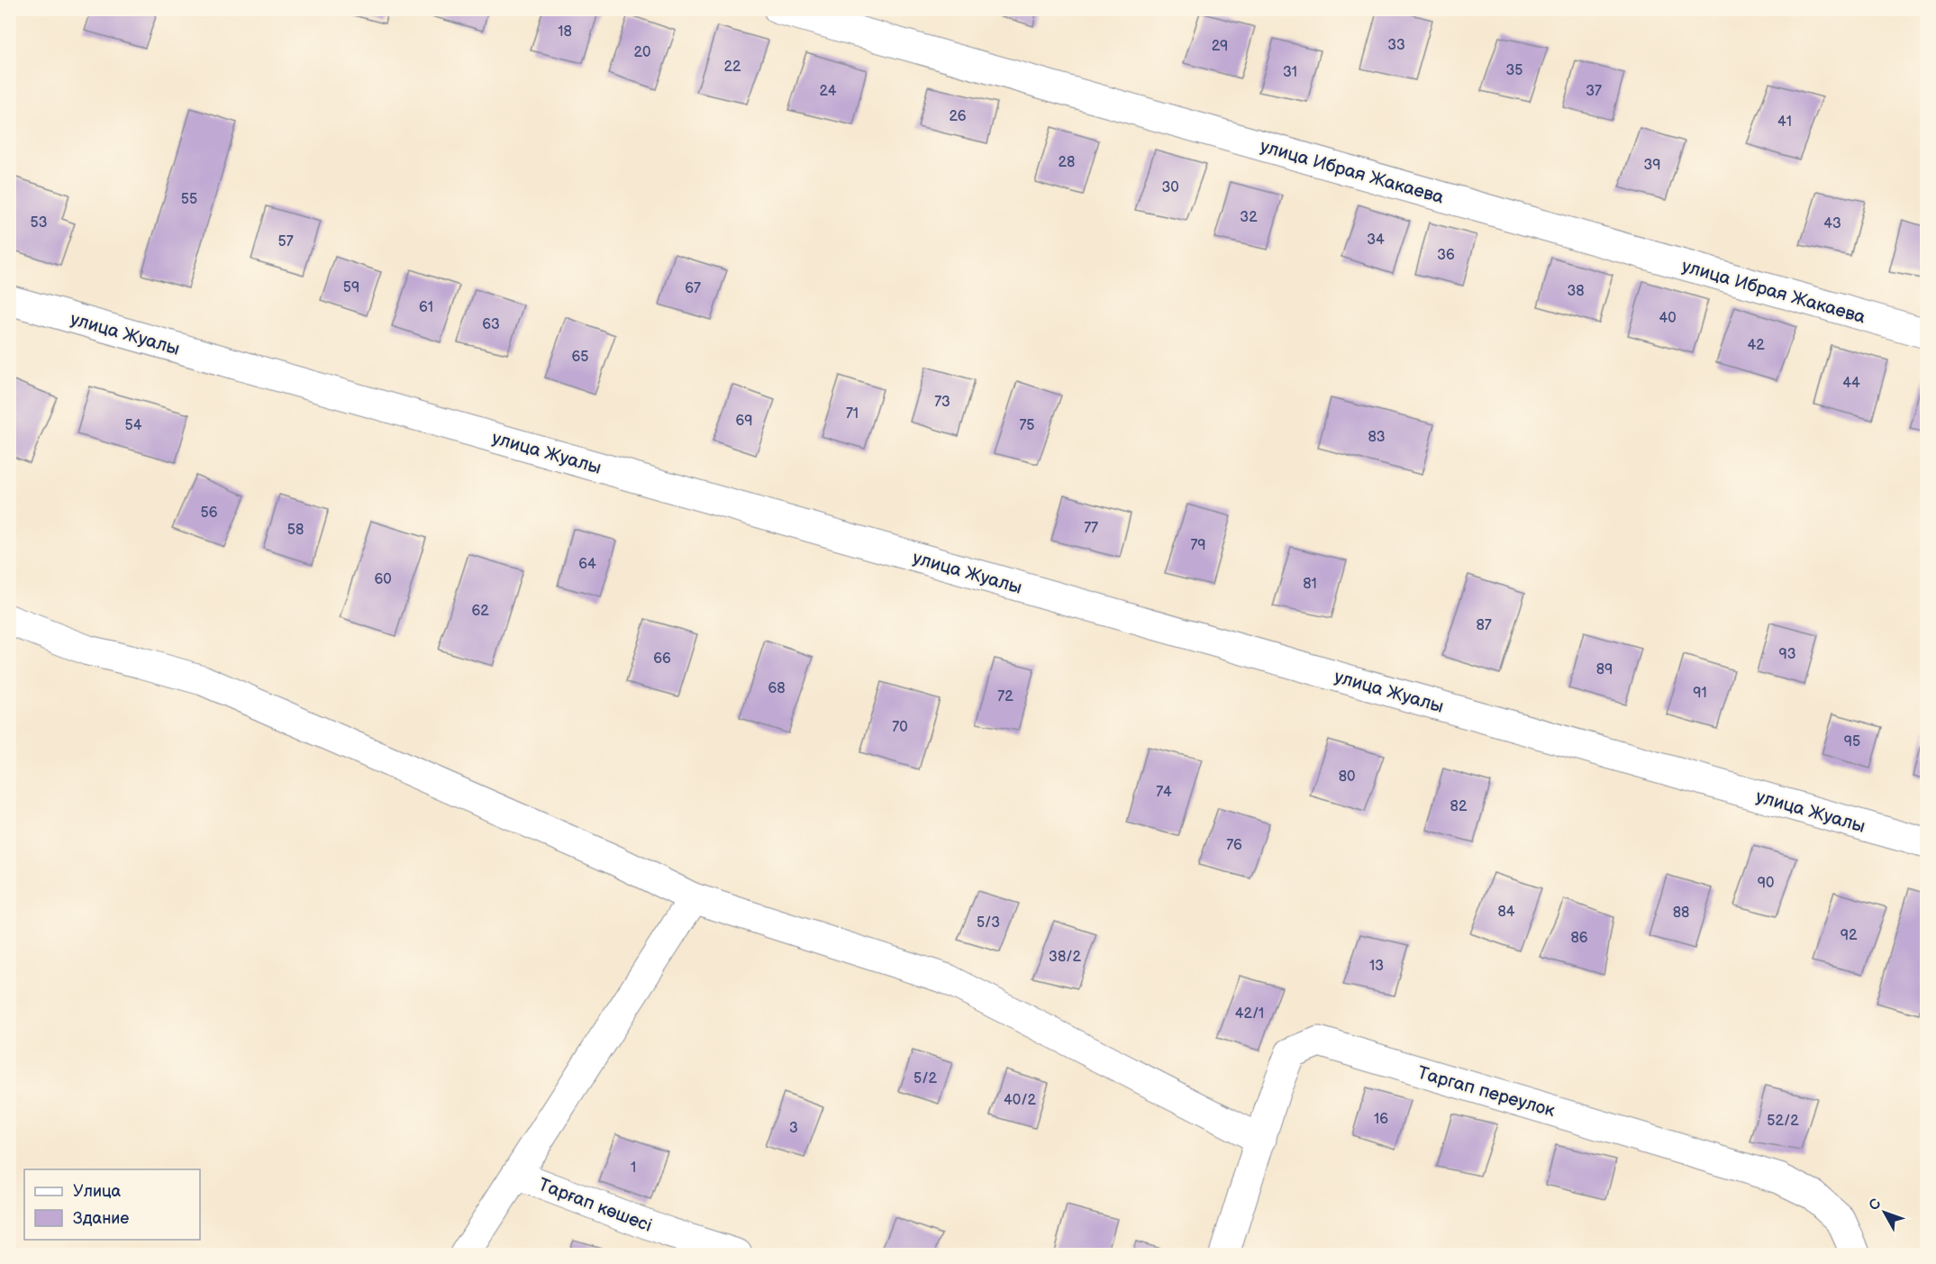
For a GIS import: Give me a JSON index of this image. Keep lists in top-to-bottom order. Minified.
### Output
{"streets":{"street":["улица Ибрая Жакаева","улица Жуалы","Таргап переулок","Тарғап көшесі"]},"house_numbers":["18","33","29","20","22","35","31","24","37","26","41","28","39","30","55","32","53","43","34","57","36","59","67","38","61","40","63","42","65","44","73","71","69","54","75","83","56","77","58","79","64","60","81","62","87","93","66","89","68","91","72","70","95","80","74","82","76","90","84","88","5/3","92","86","38/2","13","42/1","5/2","40/2","16","52/2","3","1"],"legend":["Улица","Здание"],"north":"top left"}
